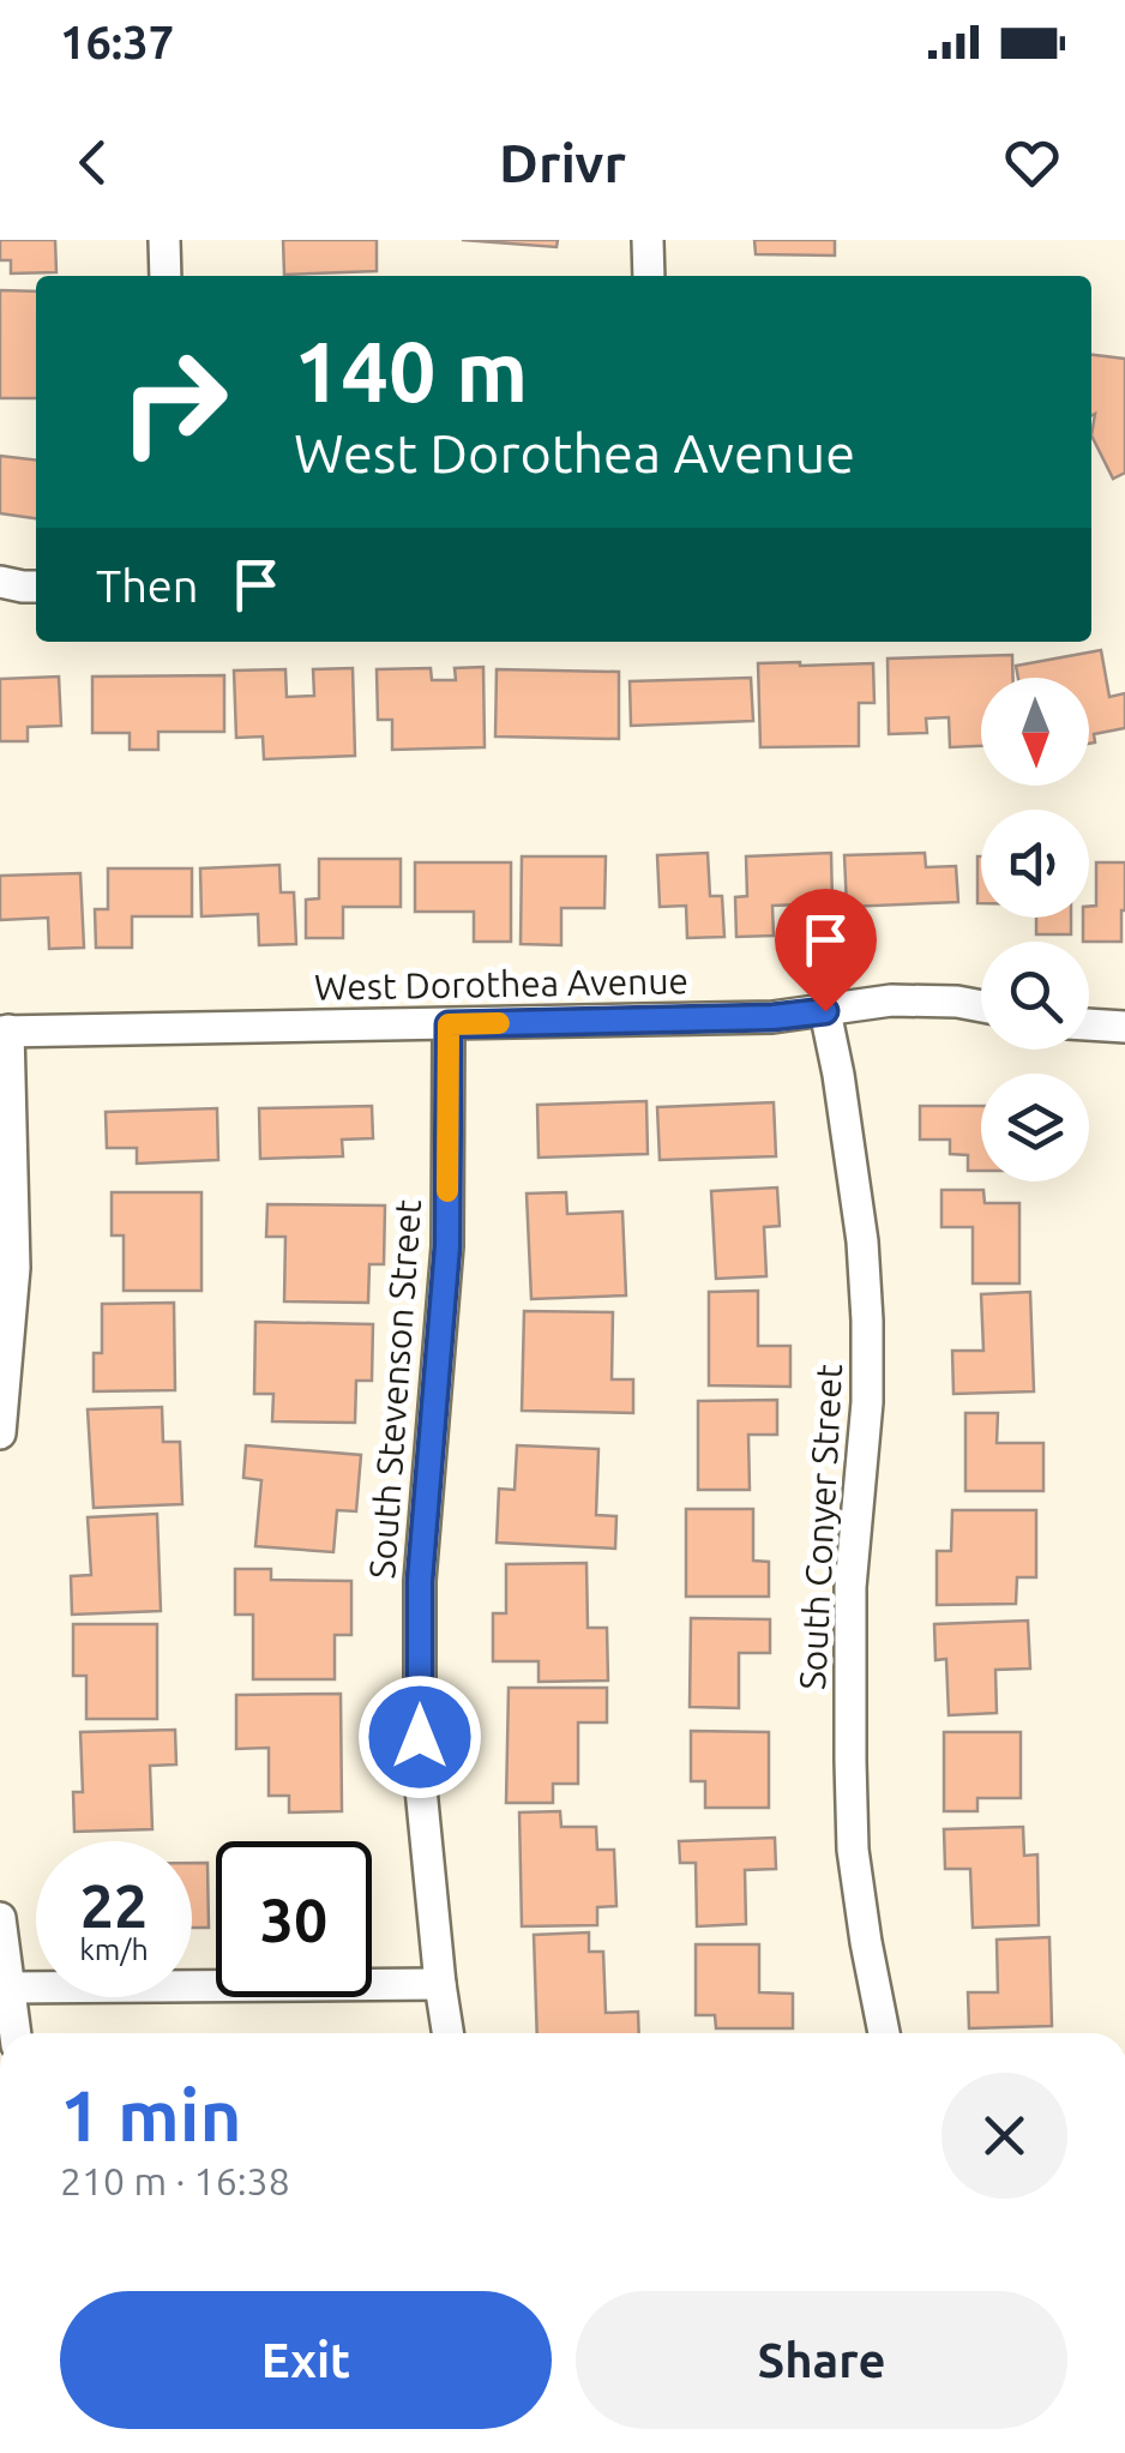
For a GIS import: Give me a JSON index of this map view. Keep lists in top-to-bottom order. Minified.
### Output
{"streets":{"street":["West Dorothea Avenue","South Stevenson Street","South Conyer Street"]},"crossings":[["West Dorothea Avenue","South Stevenson Street"],["West Dorothea Avenue","South Conyer Street"]],"north":"bottom","page":{"status":"16:37","header":"Drivr","turn":["140 m","West Dorothea Avenue"],"then":"Then","speed":"22 km/h","limit":"30","heading":["1 min","210 m · 16:38"],"buttons":["Exit","Share"]}}
